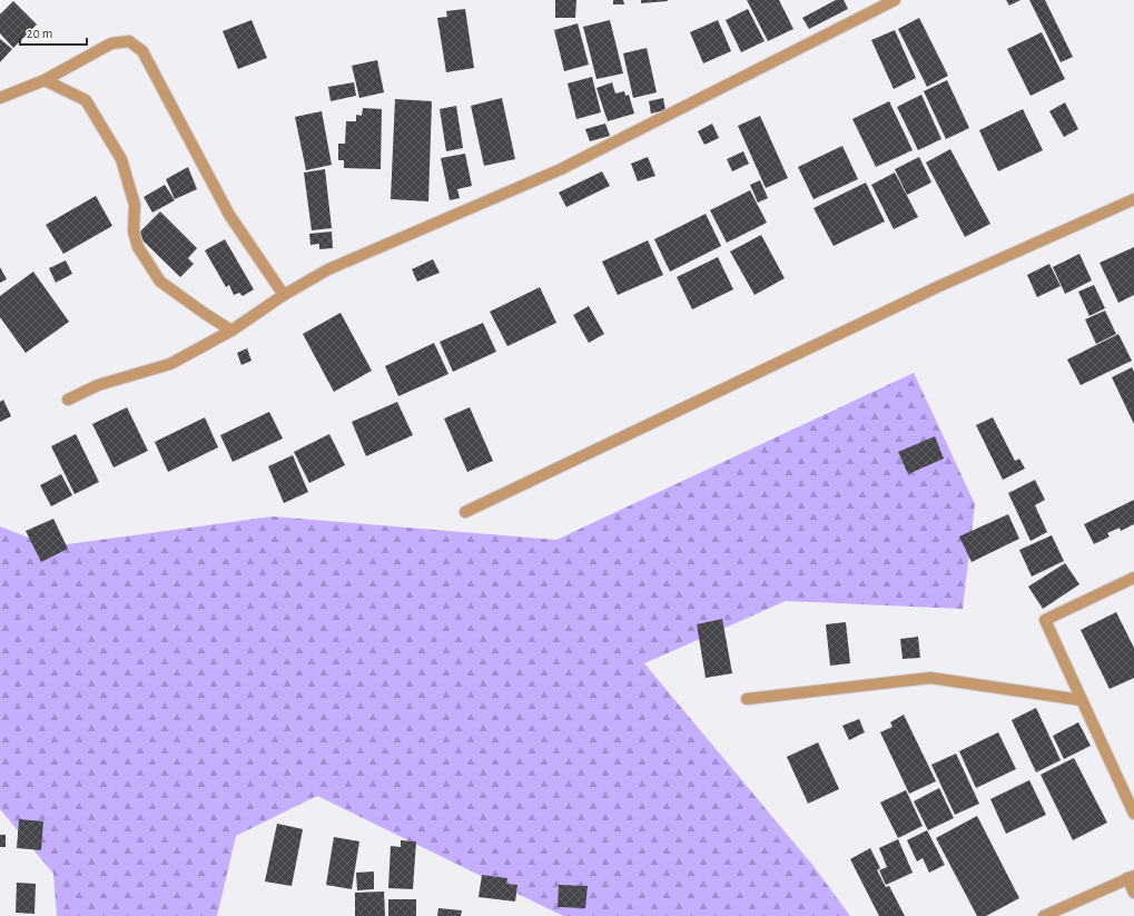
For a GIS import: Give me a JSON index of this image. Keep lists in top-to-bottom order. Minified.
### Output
{"scale_bar":"20 m"}
